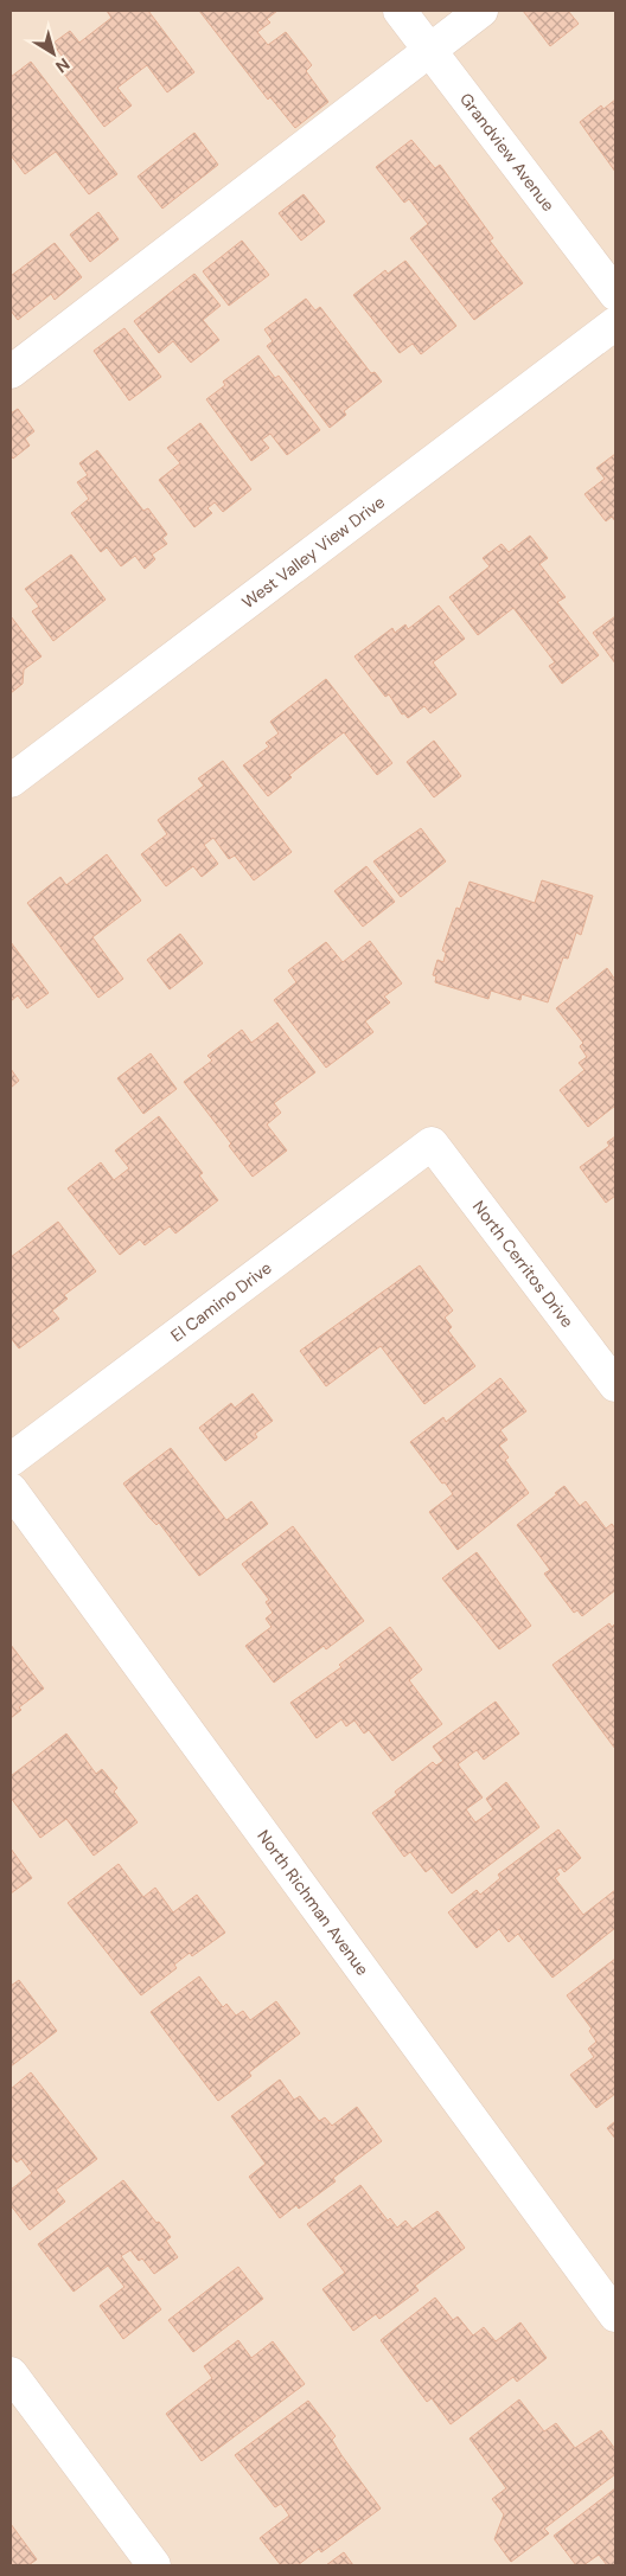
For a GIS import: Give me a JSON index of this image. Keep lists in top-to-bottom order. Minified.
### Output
{"streets":{"street":["Grandview Avenue","West Valley View Drive","North Cerritos Drive","El Camino Drive","North Richman Avenue"]},"crossings":[["North Cerritos Drive","El Camino Drive"]],"north":"bottom right"}
